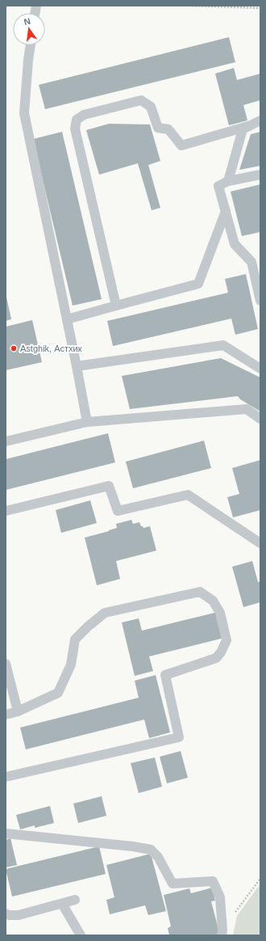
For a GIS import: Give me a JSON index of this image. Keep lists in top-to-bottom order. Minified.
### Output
{"places":["Astghik, Астхик"],"north":"top"}
